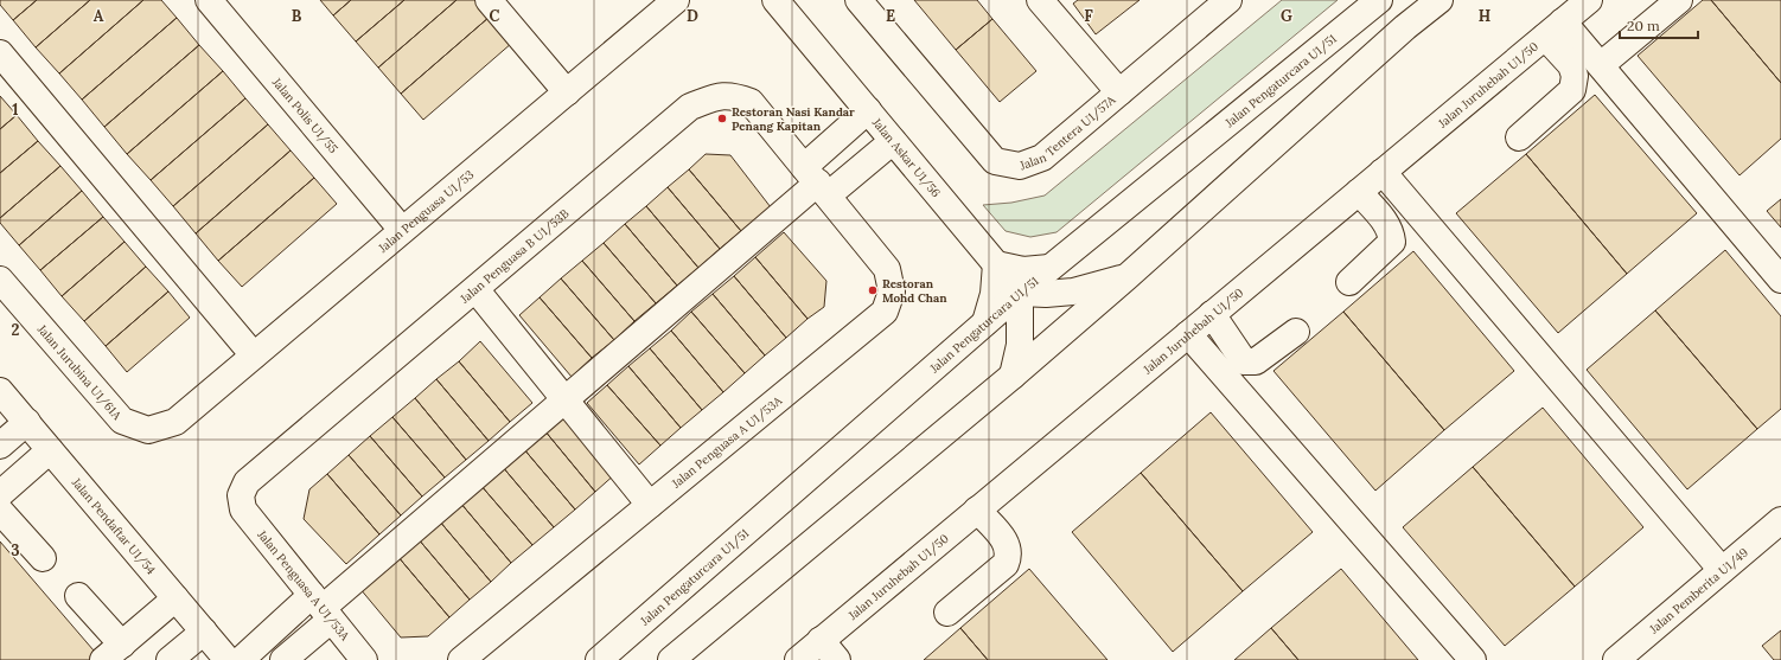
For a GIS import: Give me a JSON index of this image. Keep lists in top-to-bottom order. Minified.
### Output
{"streets":{"street":["Jalan Pengaturcara U1/51","Jalan Juruhebah U1/50","Jalan Polis U1/55","Jalan Tentera U1/57A","Jalan Askar U1/56","Jalan Penguasa U1/53","Jalan Penguasa B U1/53B","Jalan Jurubina U1/61A","Jalan Penguasa A U1/53A","Jalan Pendaftar U1/54","Jalan Pemberita U1/49"]},"crossings":[["Jalan Pengaturcara U1/51","Jalan Askar U1/56"],["Jalan Polis U1/55","Jalan Penguasa U1/53"],["Jalan Penguasa U1/53","Jalan Jurubina U1/61A"],["Jalan Penguasa B U1/53B","Jalan Penguasa A U1/53A"]],"places":["Restoran Nasi Kandar Penang Kapitan","Restoran Mohd Chan"],"scale_bar":"20 m","grid":{"columns":["A","B","C","D","E","F","G","H"],"rows":["1","2","3"]}}
